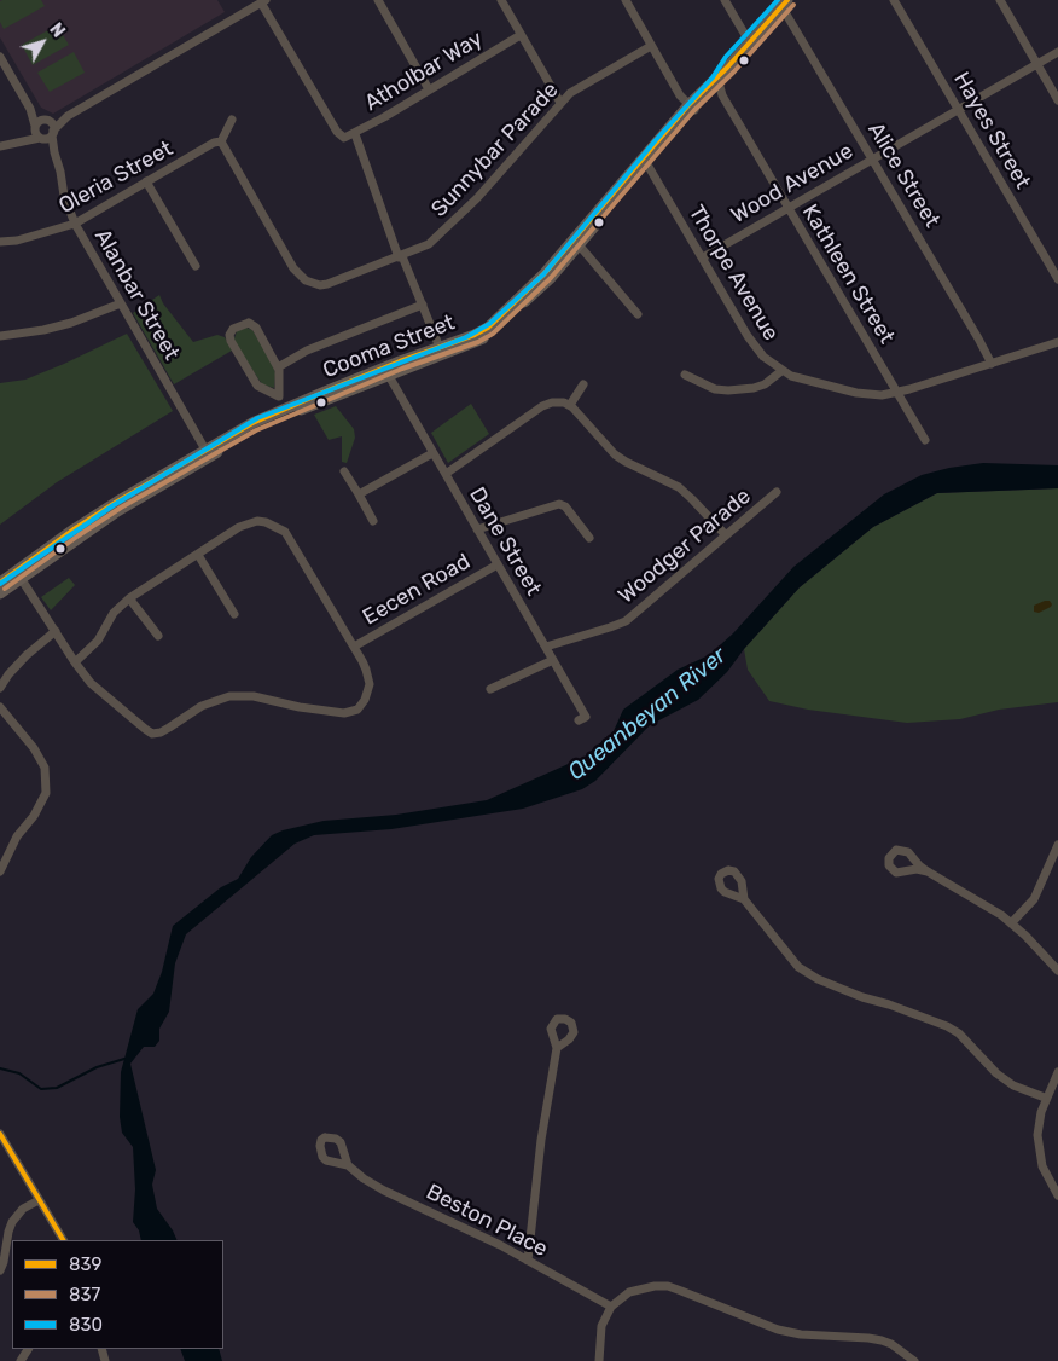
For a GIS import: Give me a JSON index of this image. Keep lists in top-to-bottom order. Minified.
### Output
{"streets":{"main road":["Cooma Street"],"street":["Atholbar Way","Hayes Street","Sunnybar Parade","Alice Street","Oleria Street","Wood Avenue","Thorpe Avenue","Kathleen Street","Alanbar Street","Dane Street","Woodger Parade","Eecen Road","Beston Place"]},"crossings":[["Hayes Street","Wood Avenue"],["Sunnybar Parade","Oleria Street"],["Alice Street","Wood Avenue"],["Alice Street","Thorpe Avenue"],["Alice Street","Cooma Street"],["Oleria Street","Alanbar Street"],["Wood Avenue","Thorpe Avenue"],["Wood Avenue","Kathleen Street"],["Thorpe Avenue","Kathleen Street"],["Thorpe Avenue","Cooma Street"],["Kathleen Street","Cooma Street"],["Alanbar Street","Cooma Street"],["Cooma Street","Dane Street"],["Dane Street","Woodger Parade"],["Dane Street","Eecen Road"]],"water":["Queanbeyan River"],"lines":["transit line 839","transit line 830","transit line 837"],"legend":["839","837","830"],"north":"top right"}
